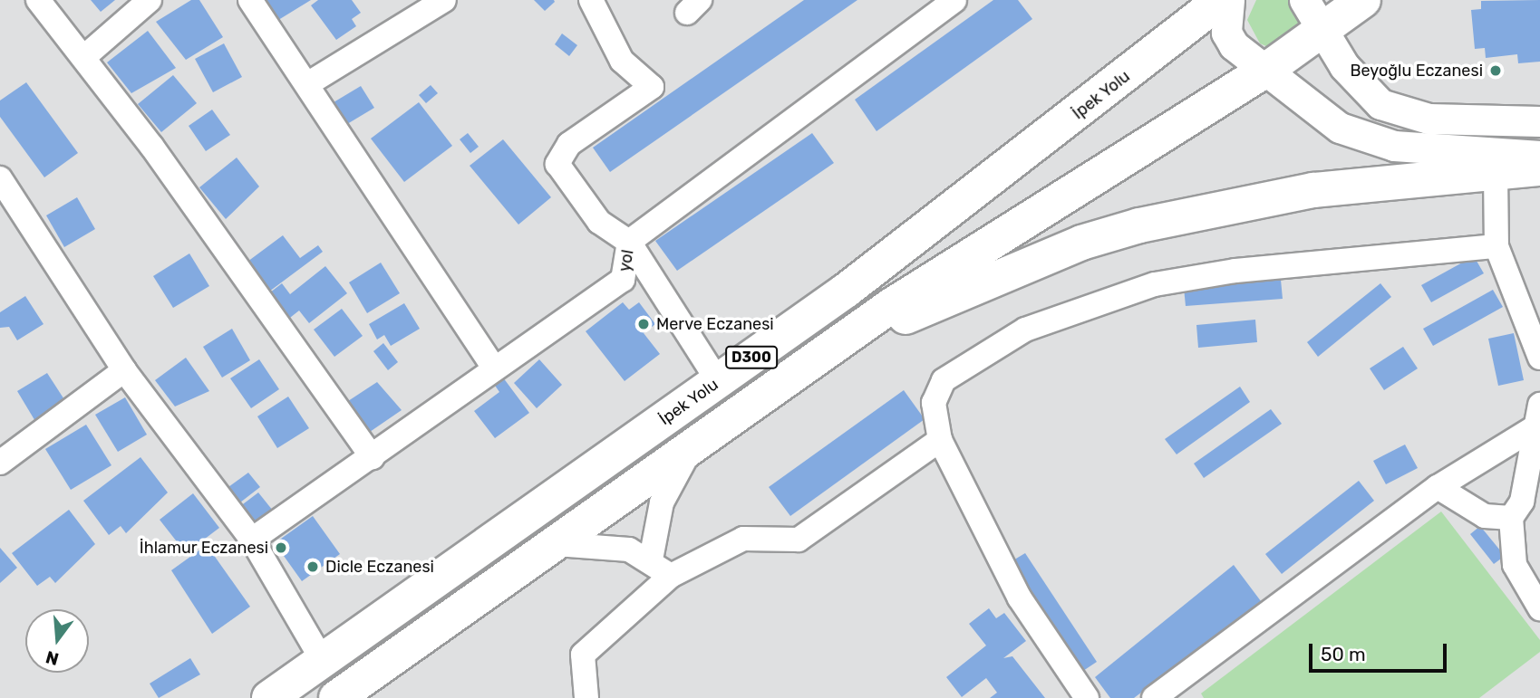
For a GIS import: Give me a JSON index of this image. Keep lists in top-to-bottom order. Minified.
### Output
{"streets":{"highway":["İpek Yolu","D300"],"street":["yol"]},"places":["Beyoğlu Eczanesi","Merve Eczanesi","İhlamur Eczanesi","Dicle Eczanesi"],"scale_bar":"50 m","north":"bottom"}
